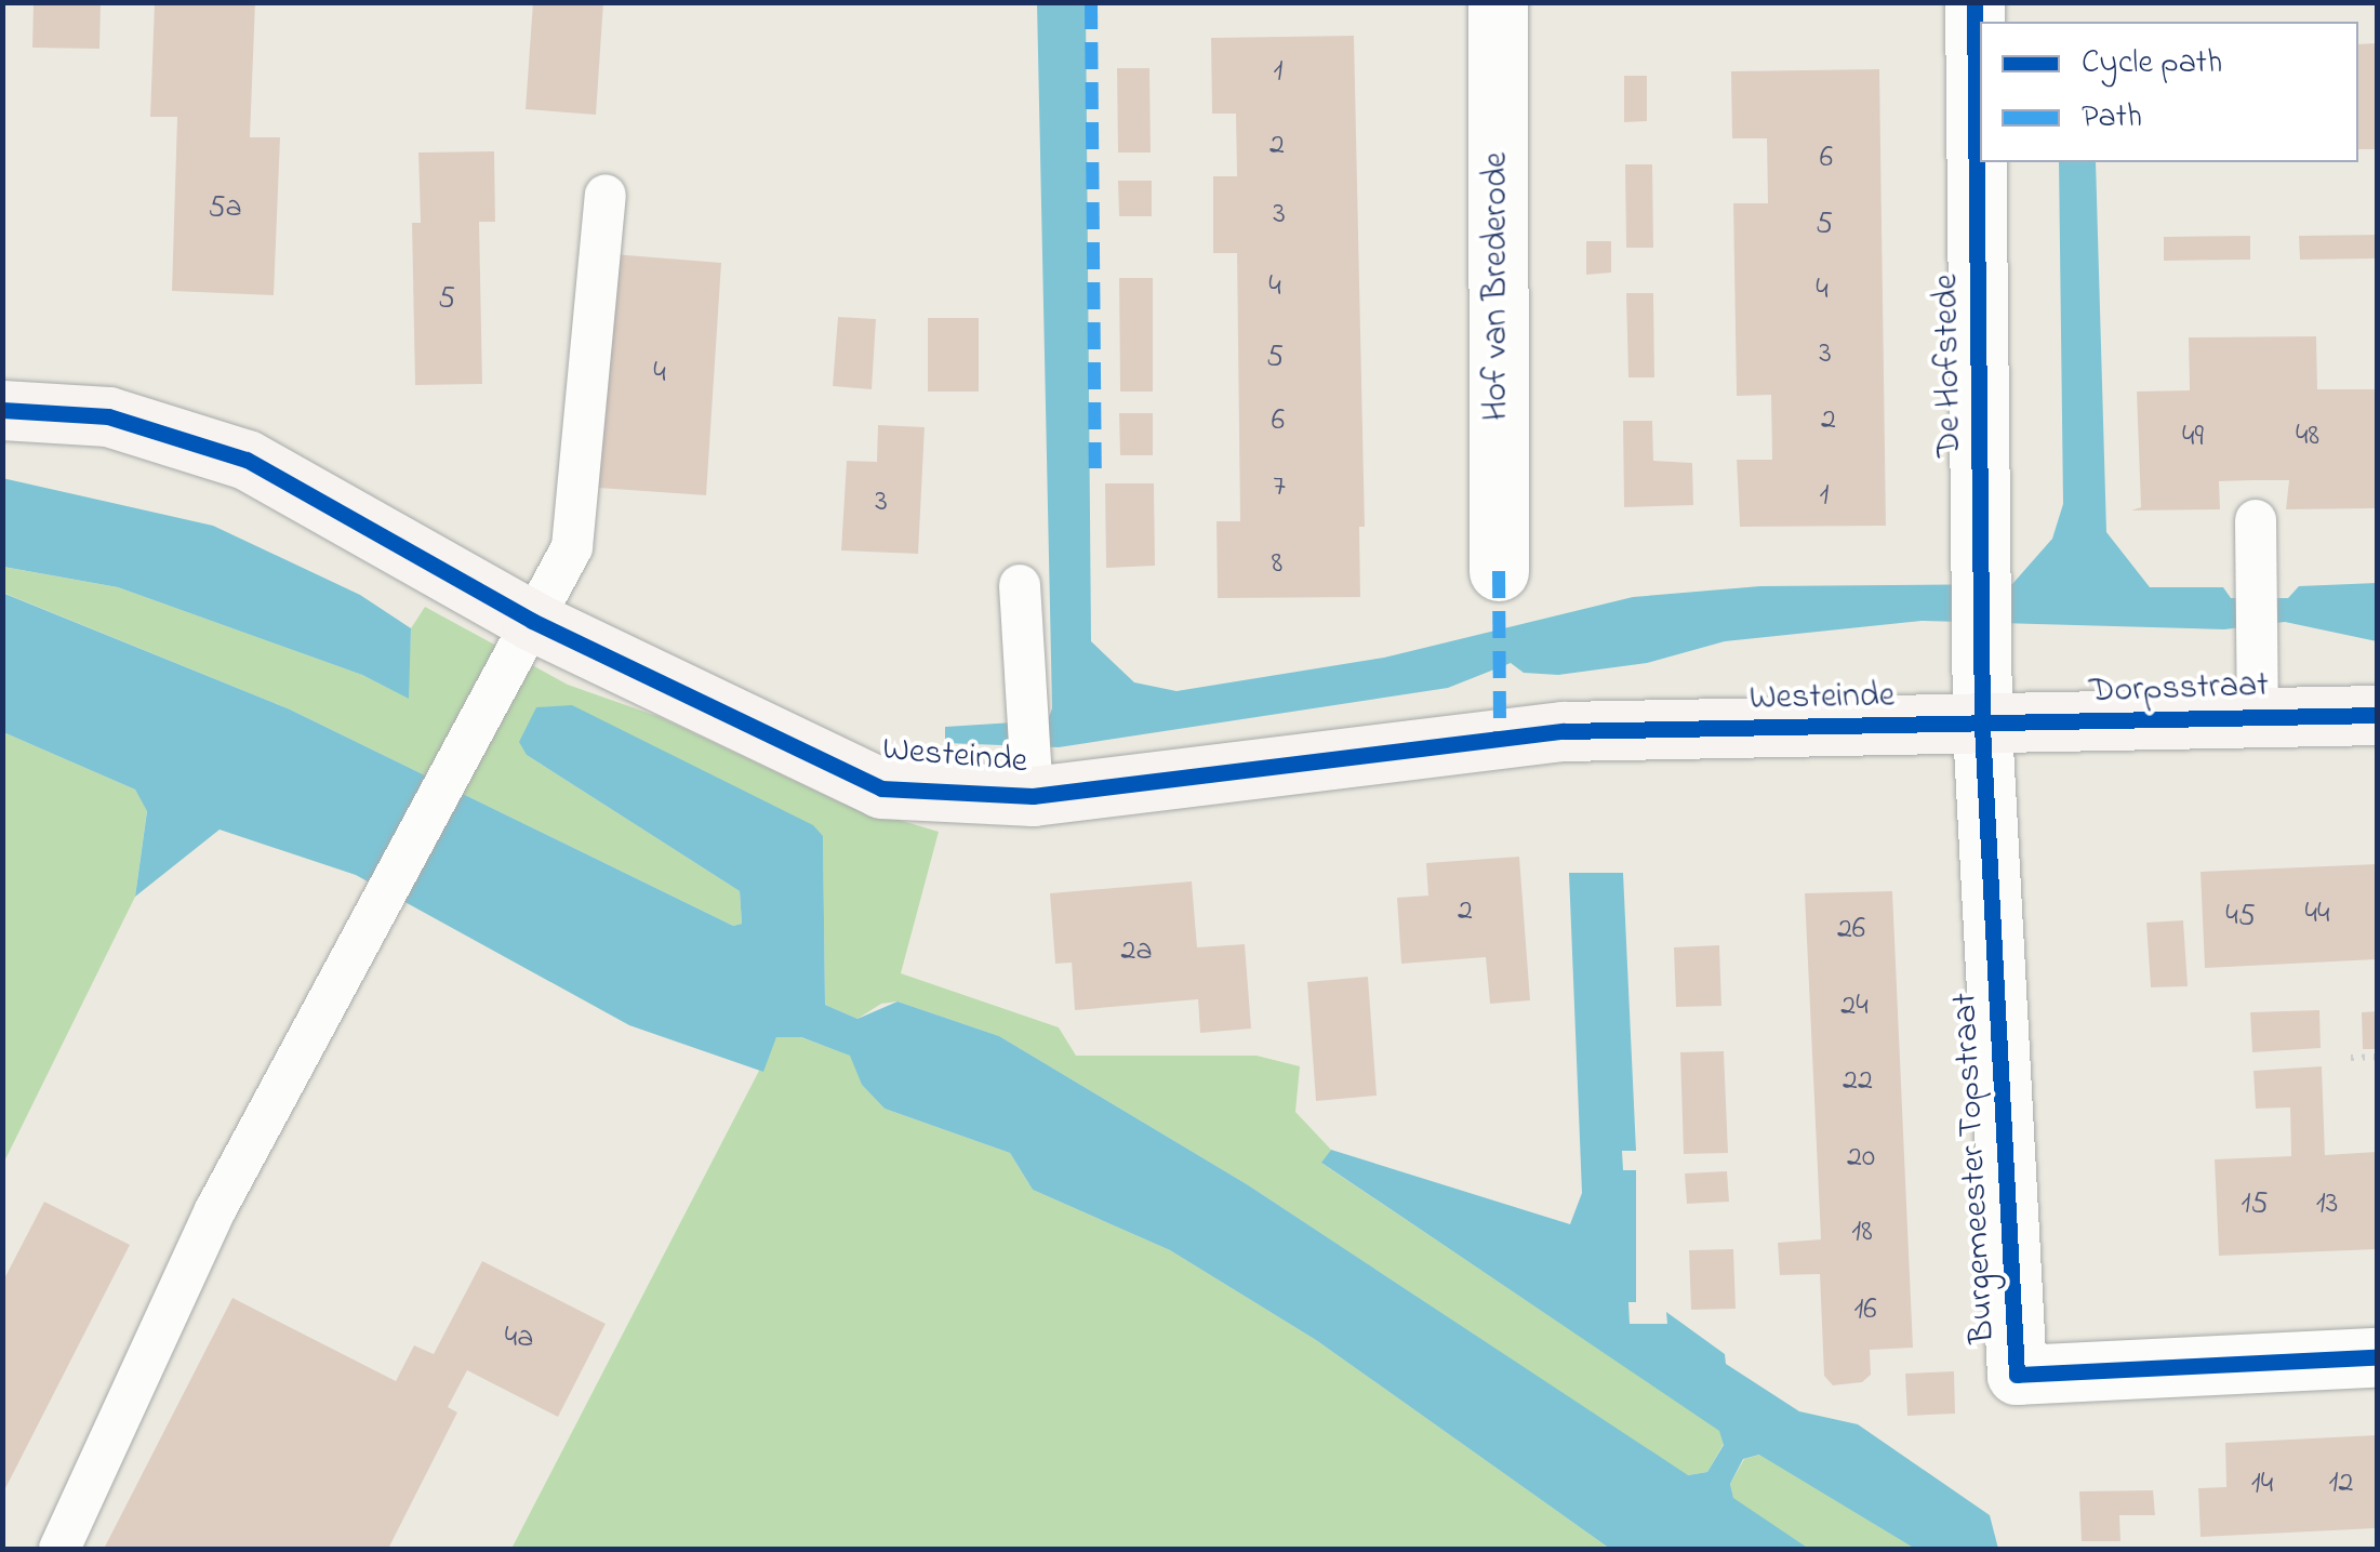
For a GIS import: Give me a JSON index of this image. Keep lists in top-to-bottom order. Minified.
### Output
{"streets":{"street":["Hof van Brederode","De Hofstede","Dorpsstraat","Westeinde","Burgemeester Topstraat"]},"crossings":[["De Hofstede","Dorpsstraat"],["De Hofstede","Westeinde"],["De Hofstede","Burgemeester Topstraat"],["Dorpsstraat","Westeinde"],["Dorpsstraat","Burgemeester Topstraat"],["Westeinde","Burgemeester Topstraat"]],"house_numbers":["1","2","6","5a","3","5","4","4","5","3","5","4","2","6","48","49","7","1","3","8","2","44","45","26","2a","24","22","20","15","13","18","16","4a","12","14"],"legend":["Cycle path","Path"]}
